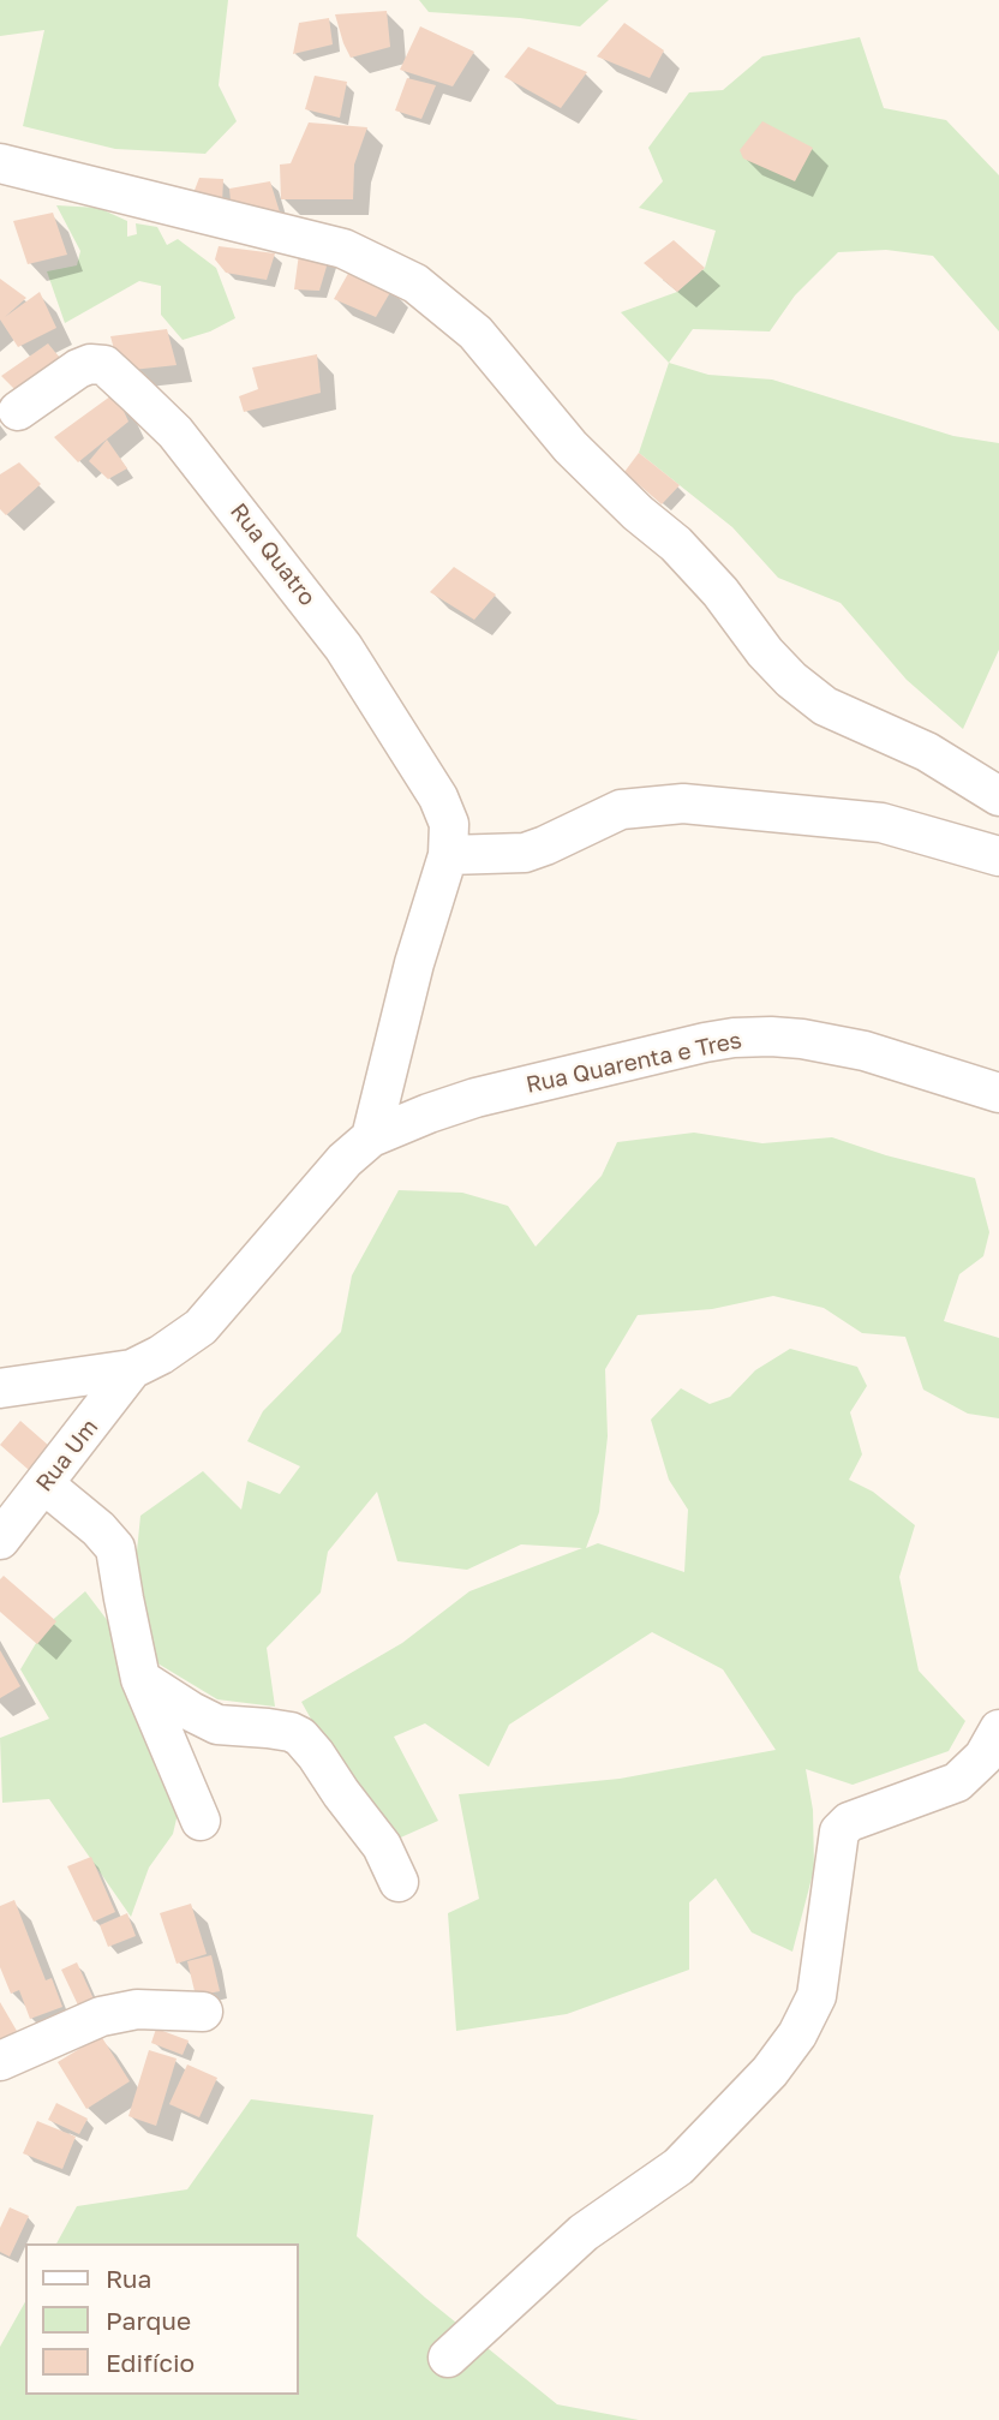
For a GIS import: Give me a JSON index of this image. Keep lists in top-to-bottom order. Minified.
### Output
{"streets":{"street":["Rua Quatro","Rua Quarenta e Tres","Rua Um"]},"crossings":[["Rua Quatro","Rua Quarenta e Tres"]],"legend":["Rua","Parque","Edifício"]}
